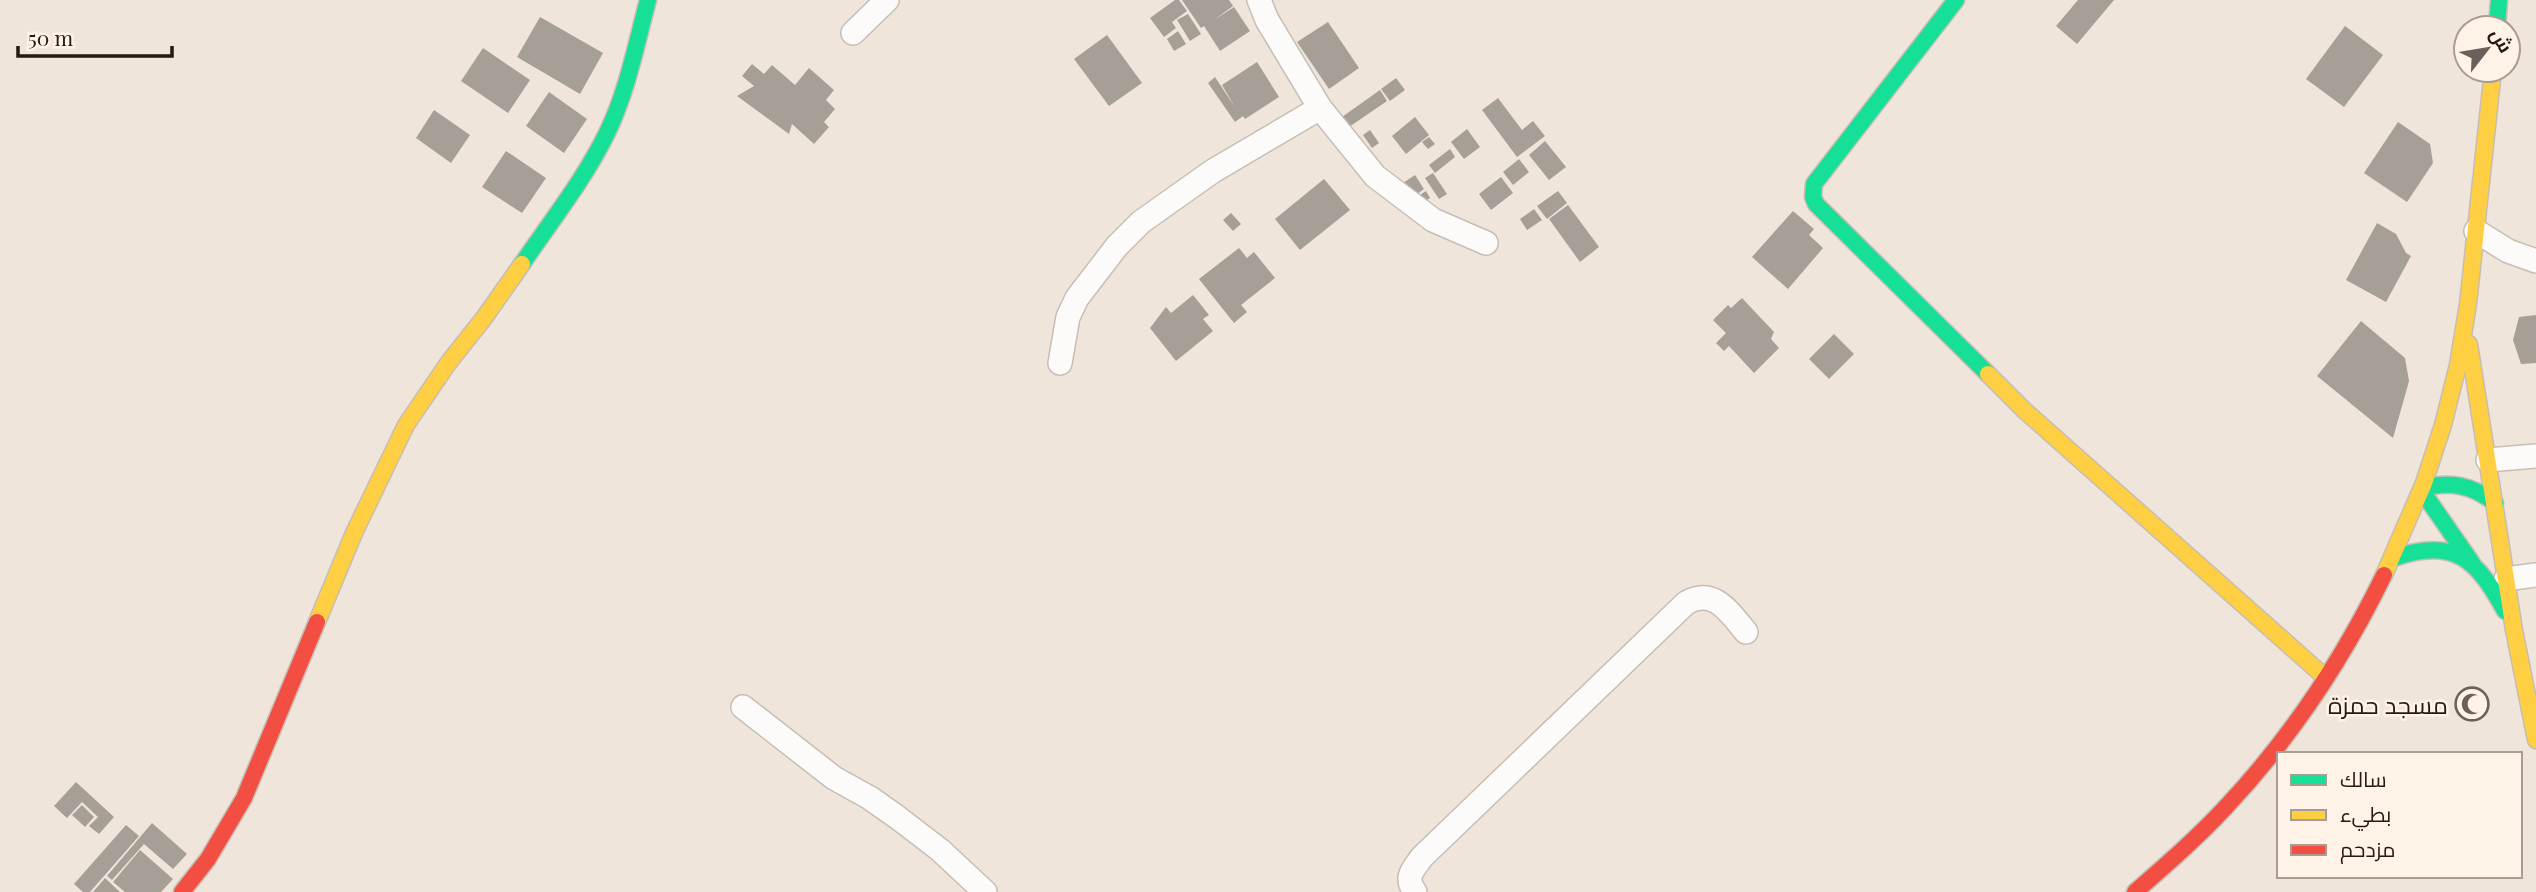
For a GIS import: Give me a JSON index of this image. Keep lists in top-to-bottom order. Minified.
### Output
{"places":{"mosque":["مسجد حمزة"]},"legend":["سالك","بطيء","مزدحم"],"scale_bar":"50 m","north":"top right"}
